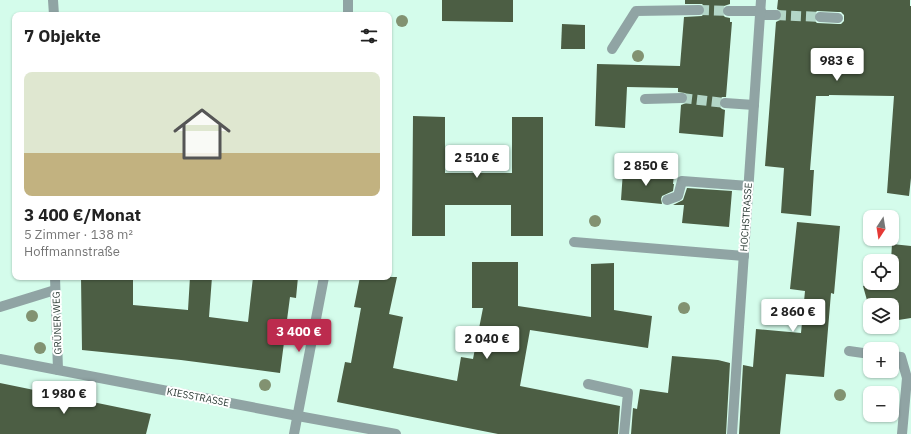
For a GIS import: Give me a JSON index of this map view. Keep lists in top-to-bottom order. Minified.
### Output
{"streets":{"street":["HOCHSTRASSE","GRÜNER WEG","KIESSTRASSE"]},"crossings":[["GRÜNER WEG","KIESSTRASSE"]],"north":"bottom","page":{"heading":"7 Objekte","price":["983 €","2 510 €","2 850 €","2 860 €","3 400 €","2 040 €","1 980 €"],"list":[{"name":"3 400 €/Monat","note":"5 Zimmer · 138 m² · Hoffmannstraße"}],"map_buttons":["+","−"]}}
